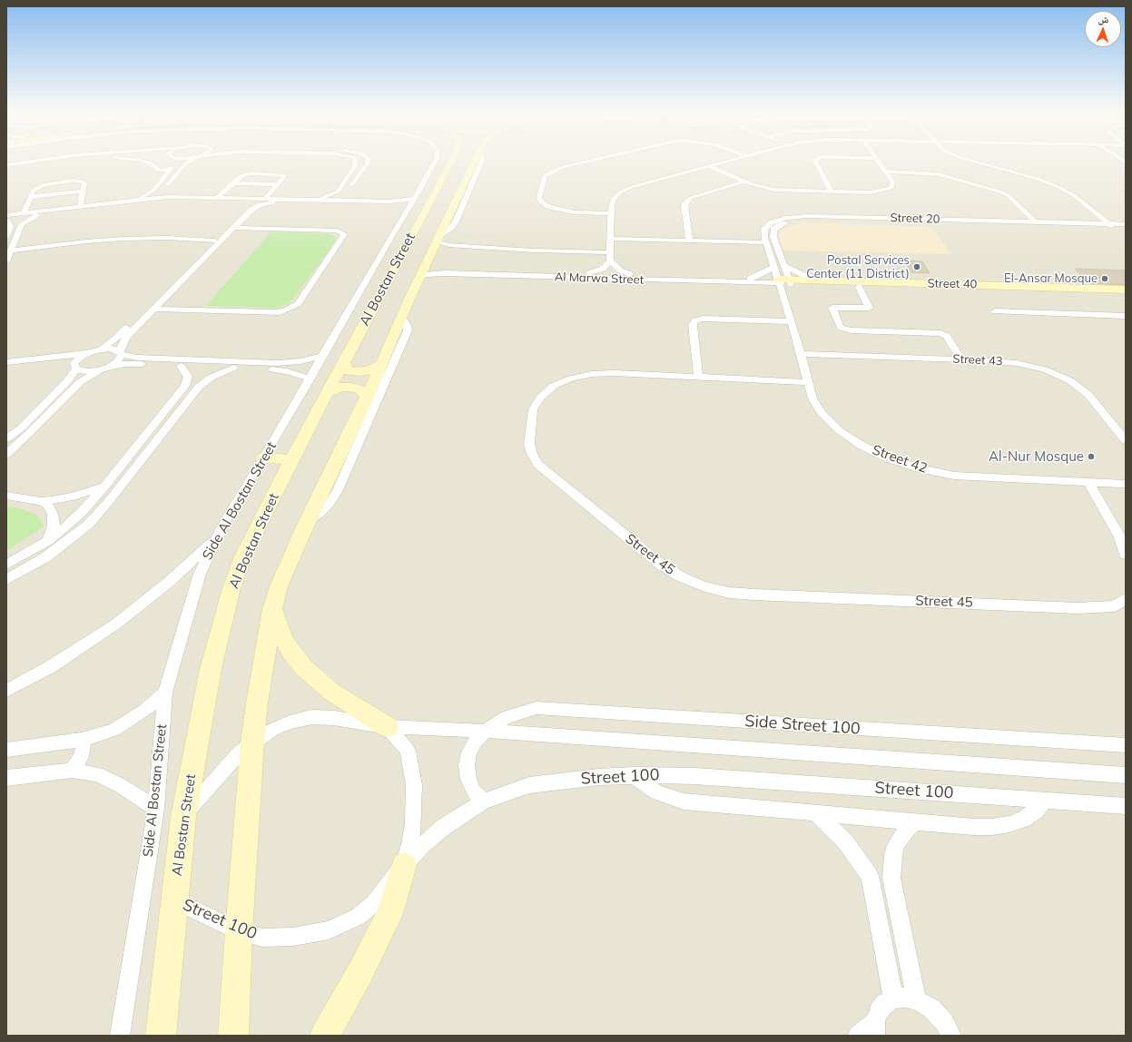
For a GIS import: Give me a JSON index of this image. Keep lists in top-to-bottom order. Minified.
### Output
{"streets":{"street":["Street 20","Al Marwa Street","Al Bostan Street","Street 40","Street 43","Street 42","Side Al Bostan Street","Street 45","Side Street 100","Street 100"]},"crossings":[["Street 20","Al Marwa Street"],["Street 20","Street 40"],["Street 20","Street 42"],["Al Marwa Street","Al Bostan Street"],["Al Marwa Street","Street 40"],["Al Marwa Street","Street 42"],["Al Bostan Street","Side Al Bostan Street"],["Al Bostan Street","Street 100"],["Street 40","Street 42"],["Street 43","Street 42"],["Street 42","Street 45"],["Side Street 100","Street 100"]],"places":["Postal Services Center (11 District)","El-Ansar Mosque","Al-Nur Mosque"],"north":"top"}
